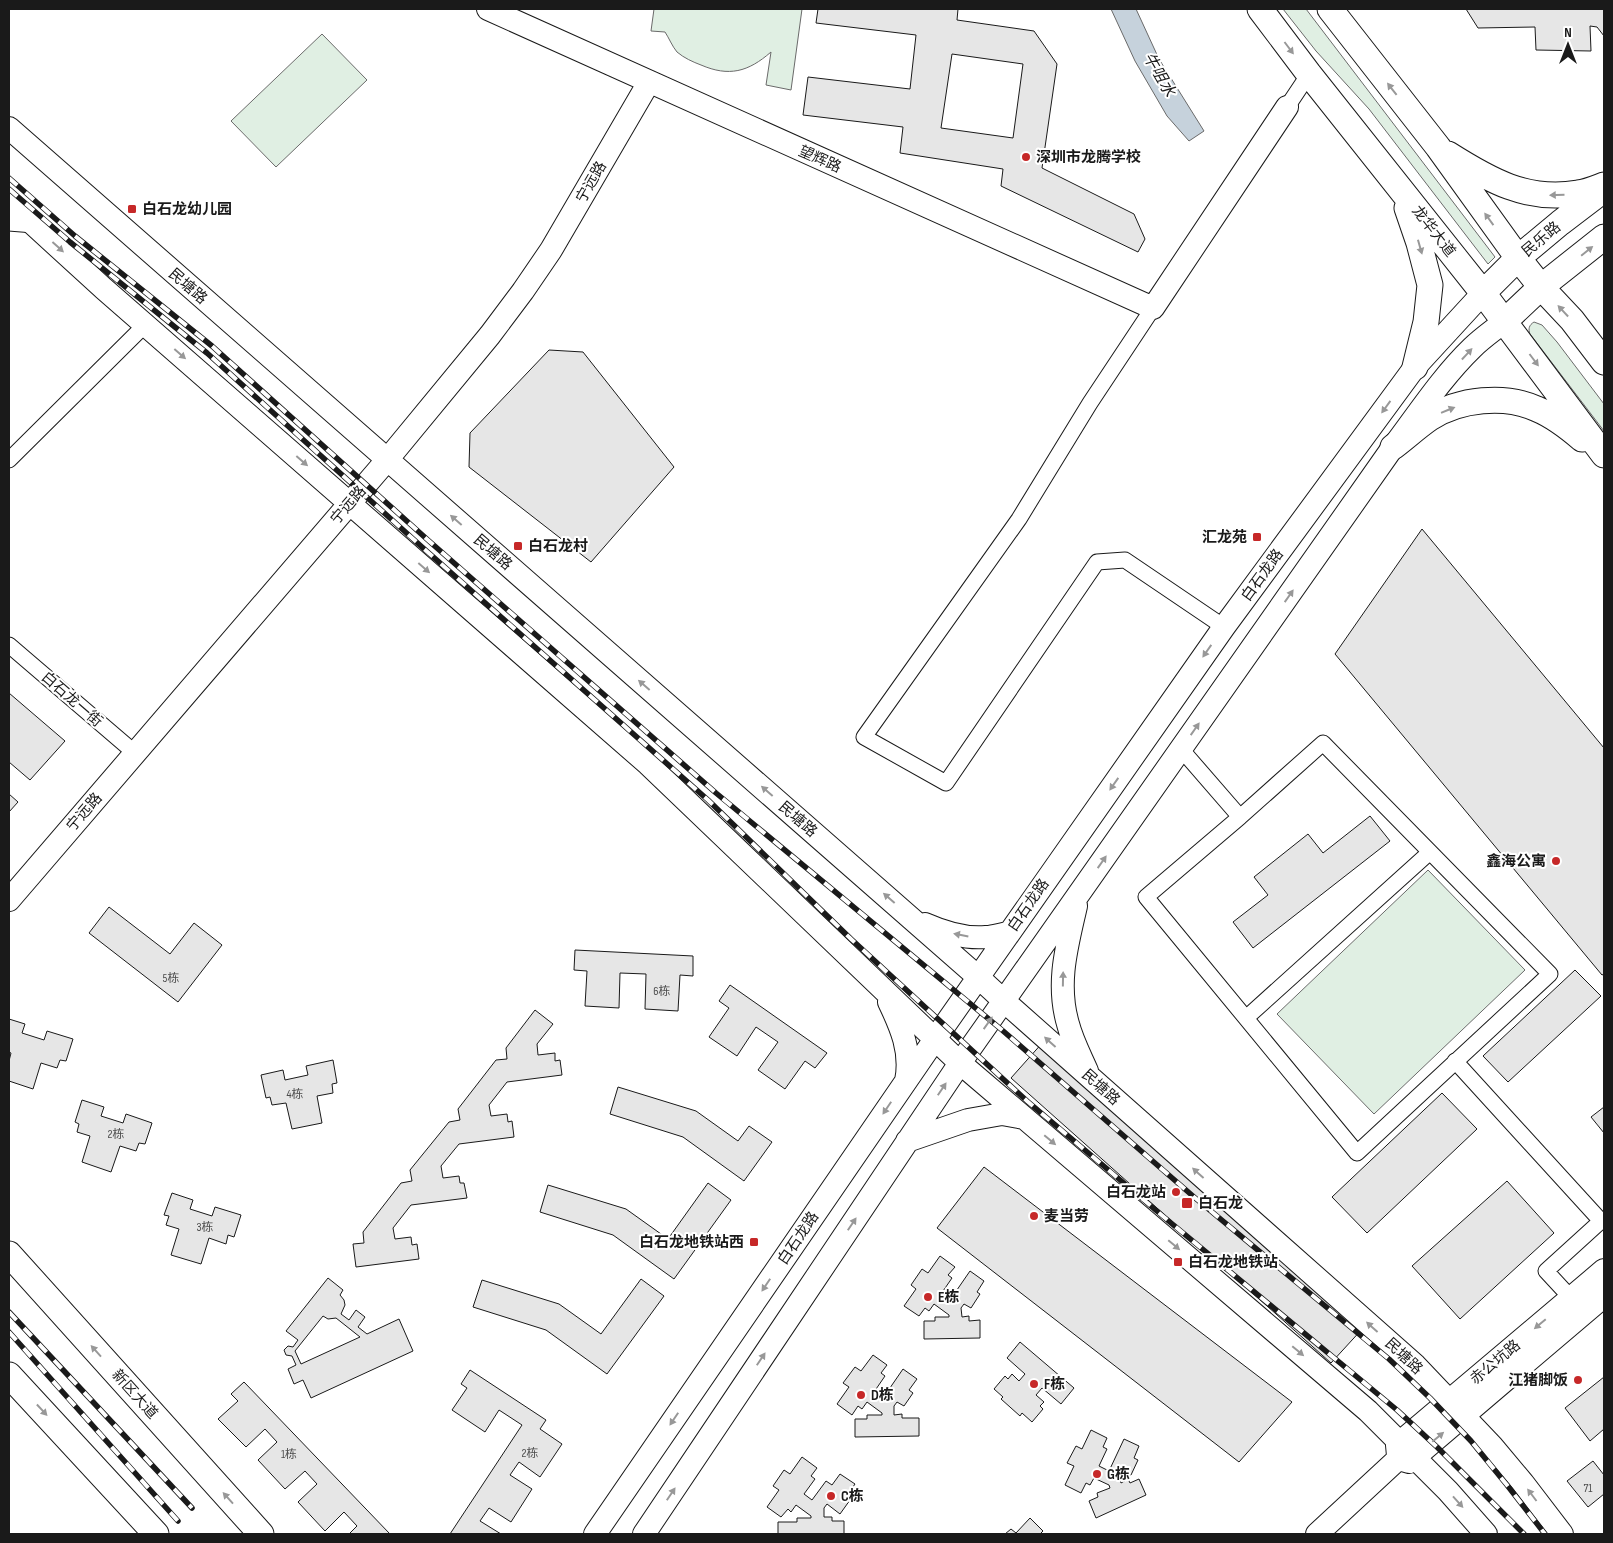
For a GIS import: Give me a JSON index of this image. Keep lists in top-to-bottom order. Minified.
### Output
{"streets":{"main road":["望辉路","宁远路","龙华大道","民乐路","民塘路","白石龙路","赤公坑路","新区大道"],"street":["白石龙一街"]},"crossings":[["望辉路","宁远路"],["宁远路","民塘路"],["宁远路","白石龙一街"],["龙华大道","民乐路"],["龙华大道","白石龙路"],["民乐路","白石龙路"],["民塘路","白石龙路"],["民塘路","赤公坑路"]],"water":["牛咀水"],"places":{"other":["深圳市龙腾学校","鑫海公寓","白石龙站","麦当劳","E栋","江猪脚饭","F栋","D栋","G栋","C栋"],"transit":["白石龙幼儿园","汇龙苑","白石龙村","白石龙","白石龙地铁站西","白石龙地铁站"]},"house_numbers":["5栋","6栋","4栋","2栋","3栋","2栋","1栋","71"],"north":"top"}
